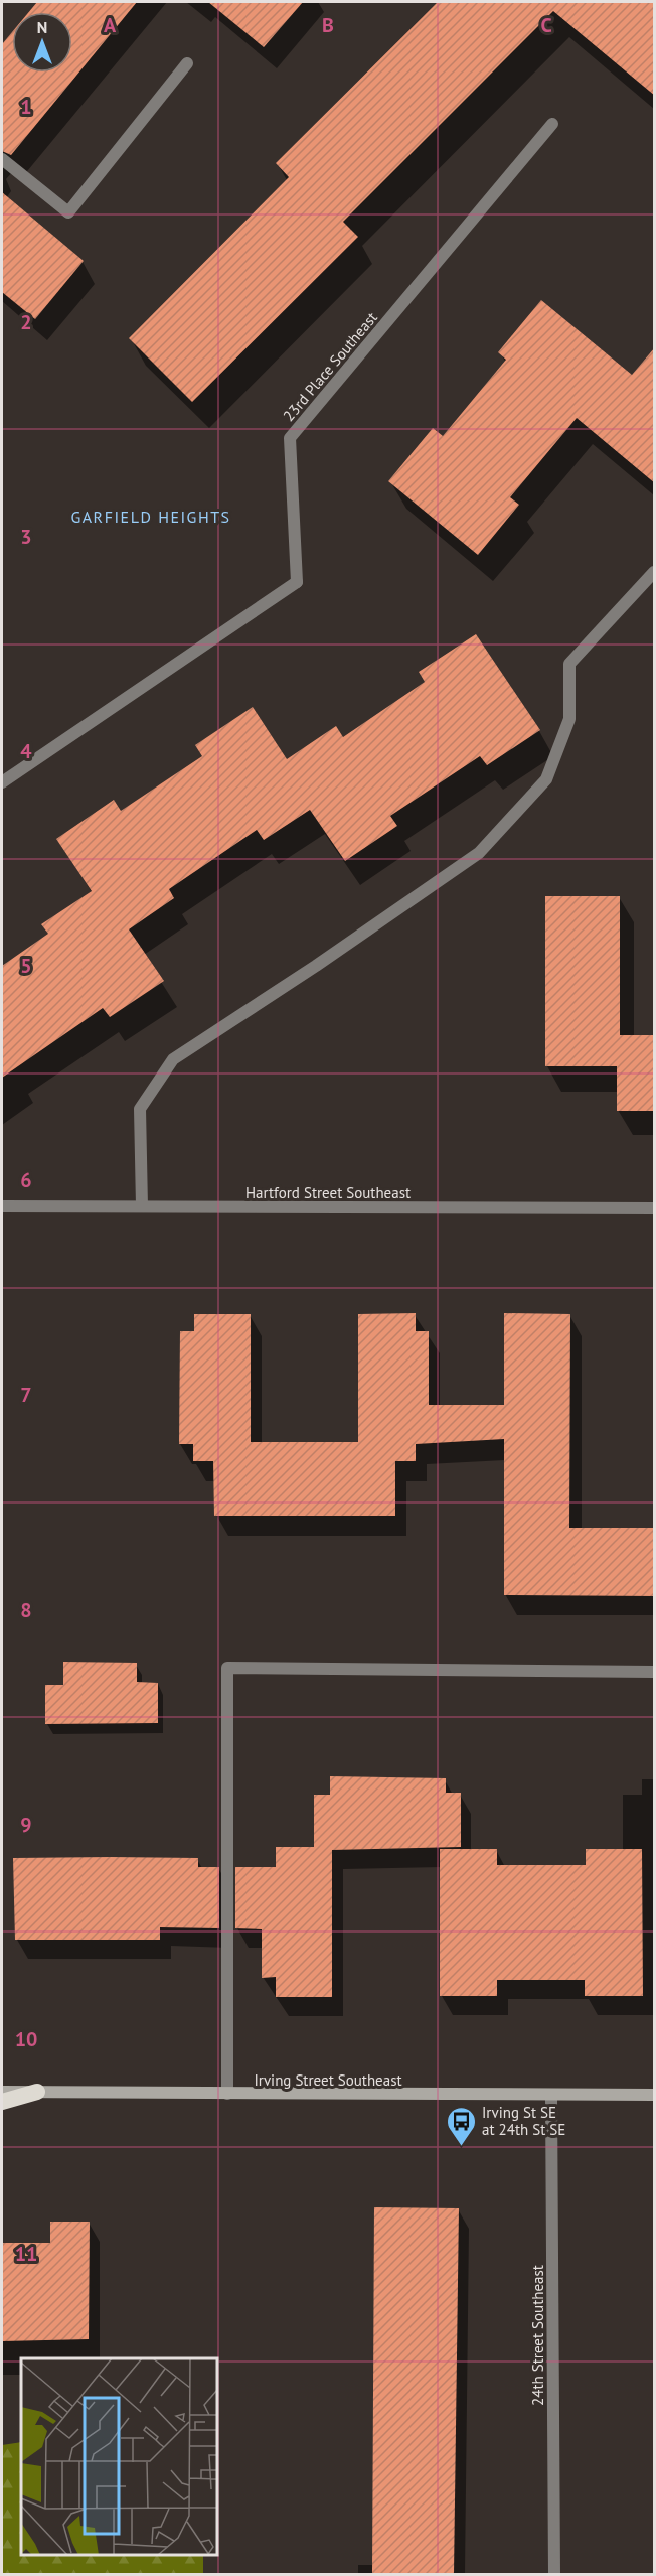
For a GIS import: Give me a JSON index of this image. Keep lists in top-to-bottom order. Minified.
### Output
{"streets":{"main road":["Irving Street Southeast"],"street":["23rd Place Southeast","Hartford Street Southeast","24th Street Southeast"]},"crossings":[["Irving Street Southeast","24th Street Southeast"]],"districts":["GARFIELD HEIGHTS"],"places":{"bus stop":["Irving St SE at 24th St SE"]},"north":"top","grid":{"columns":["A","B","C"],"rows":["1","2","3","4","5","6","7","8","9","10","11"]}}
